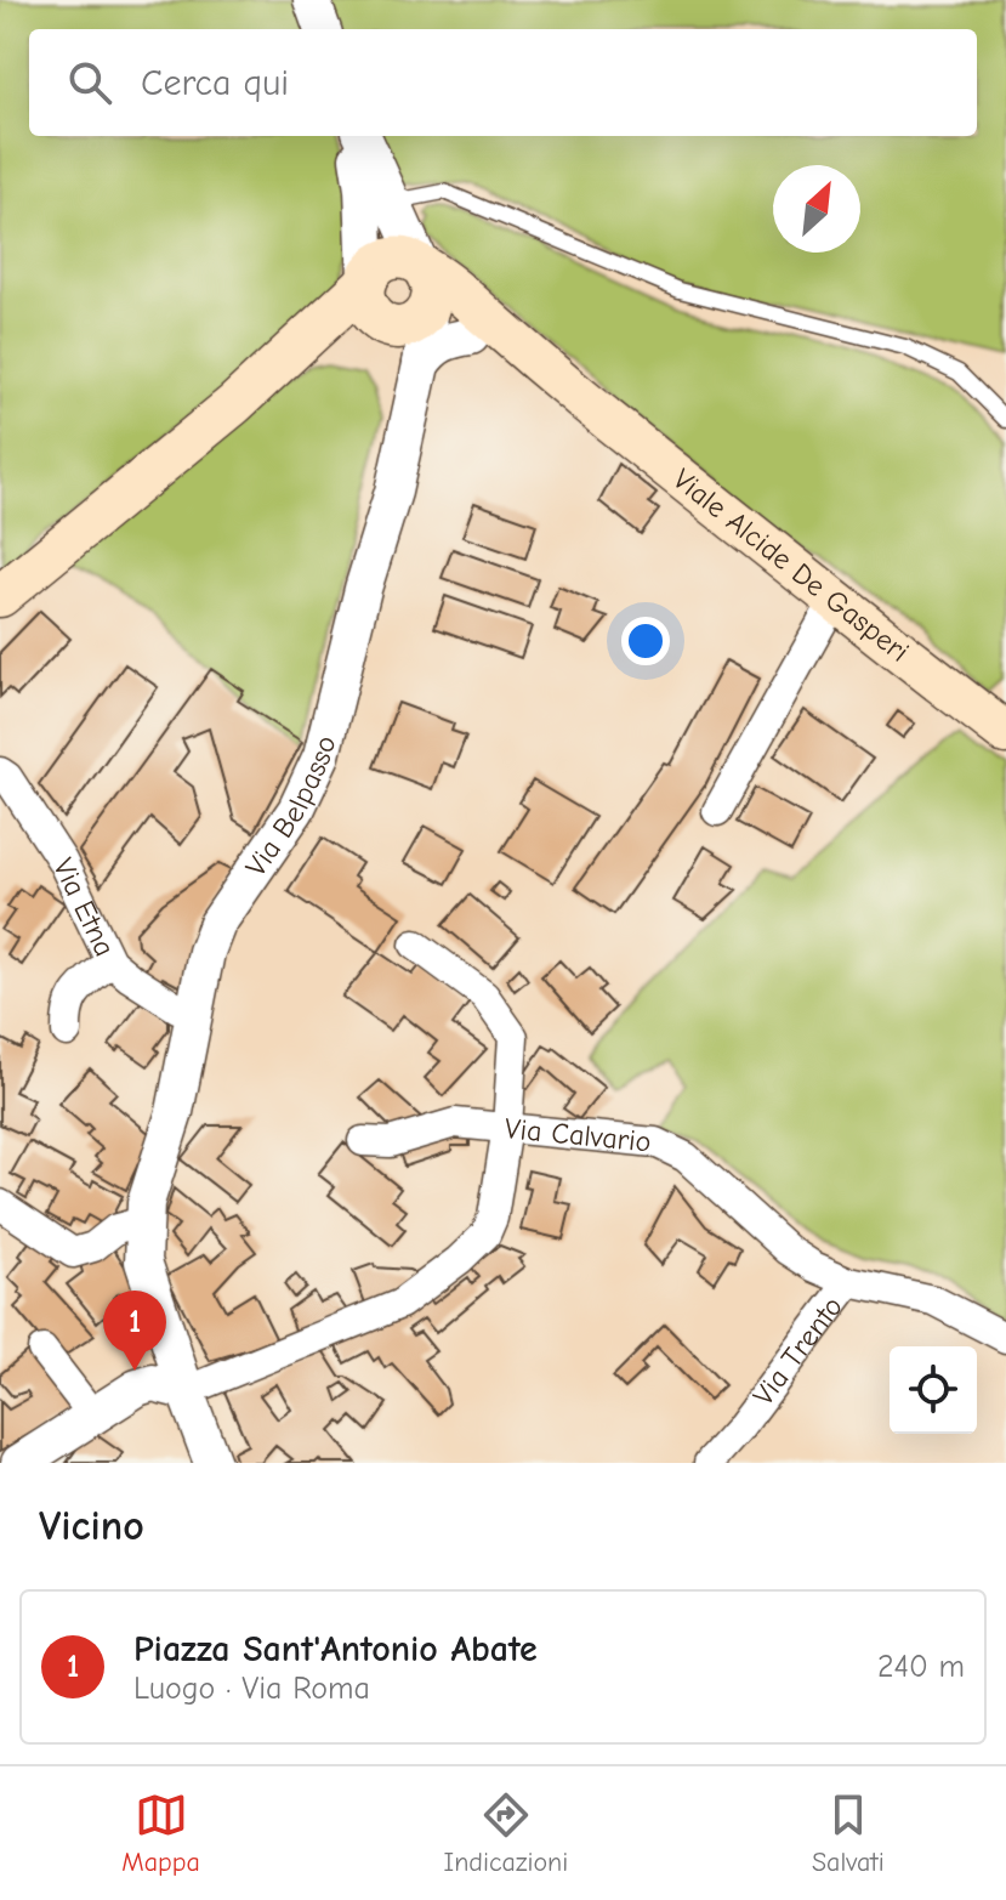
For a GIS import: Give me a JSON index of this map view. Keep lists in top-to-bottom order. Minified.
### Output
{"streets":{"main road":["Viale Alcide De Gasperi"],"street":["Via Belpasso","Via Etna","Via Calvario","Via Trento"]},"crossings":[["Via Belpasso","Via Etna"],["Via Belpasso","Via Calvario"],["Via Calvario","Via Trento"]],"north":"top right","page":{"search":"Cerca qui","pins":"1","heading":"Vicino","list":[{"mark":"1","name":"Piazza Sant'Antonio Abate","note":"Luogo · Via Roma","value":"240 m"}],"nav":["Mappa","Indicazioni","Salvati"]}}
